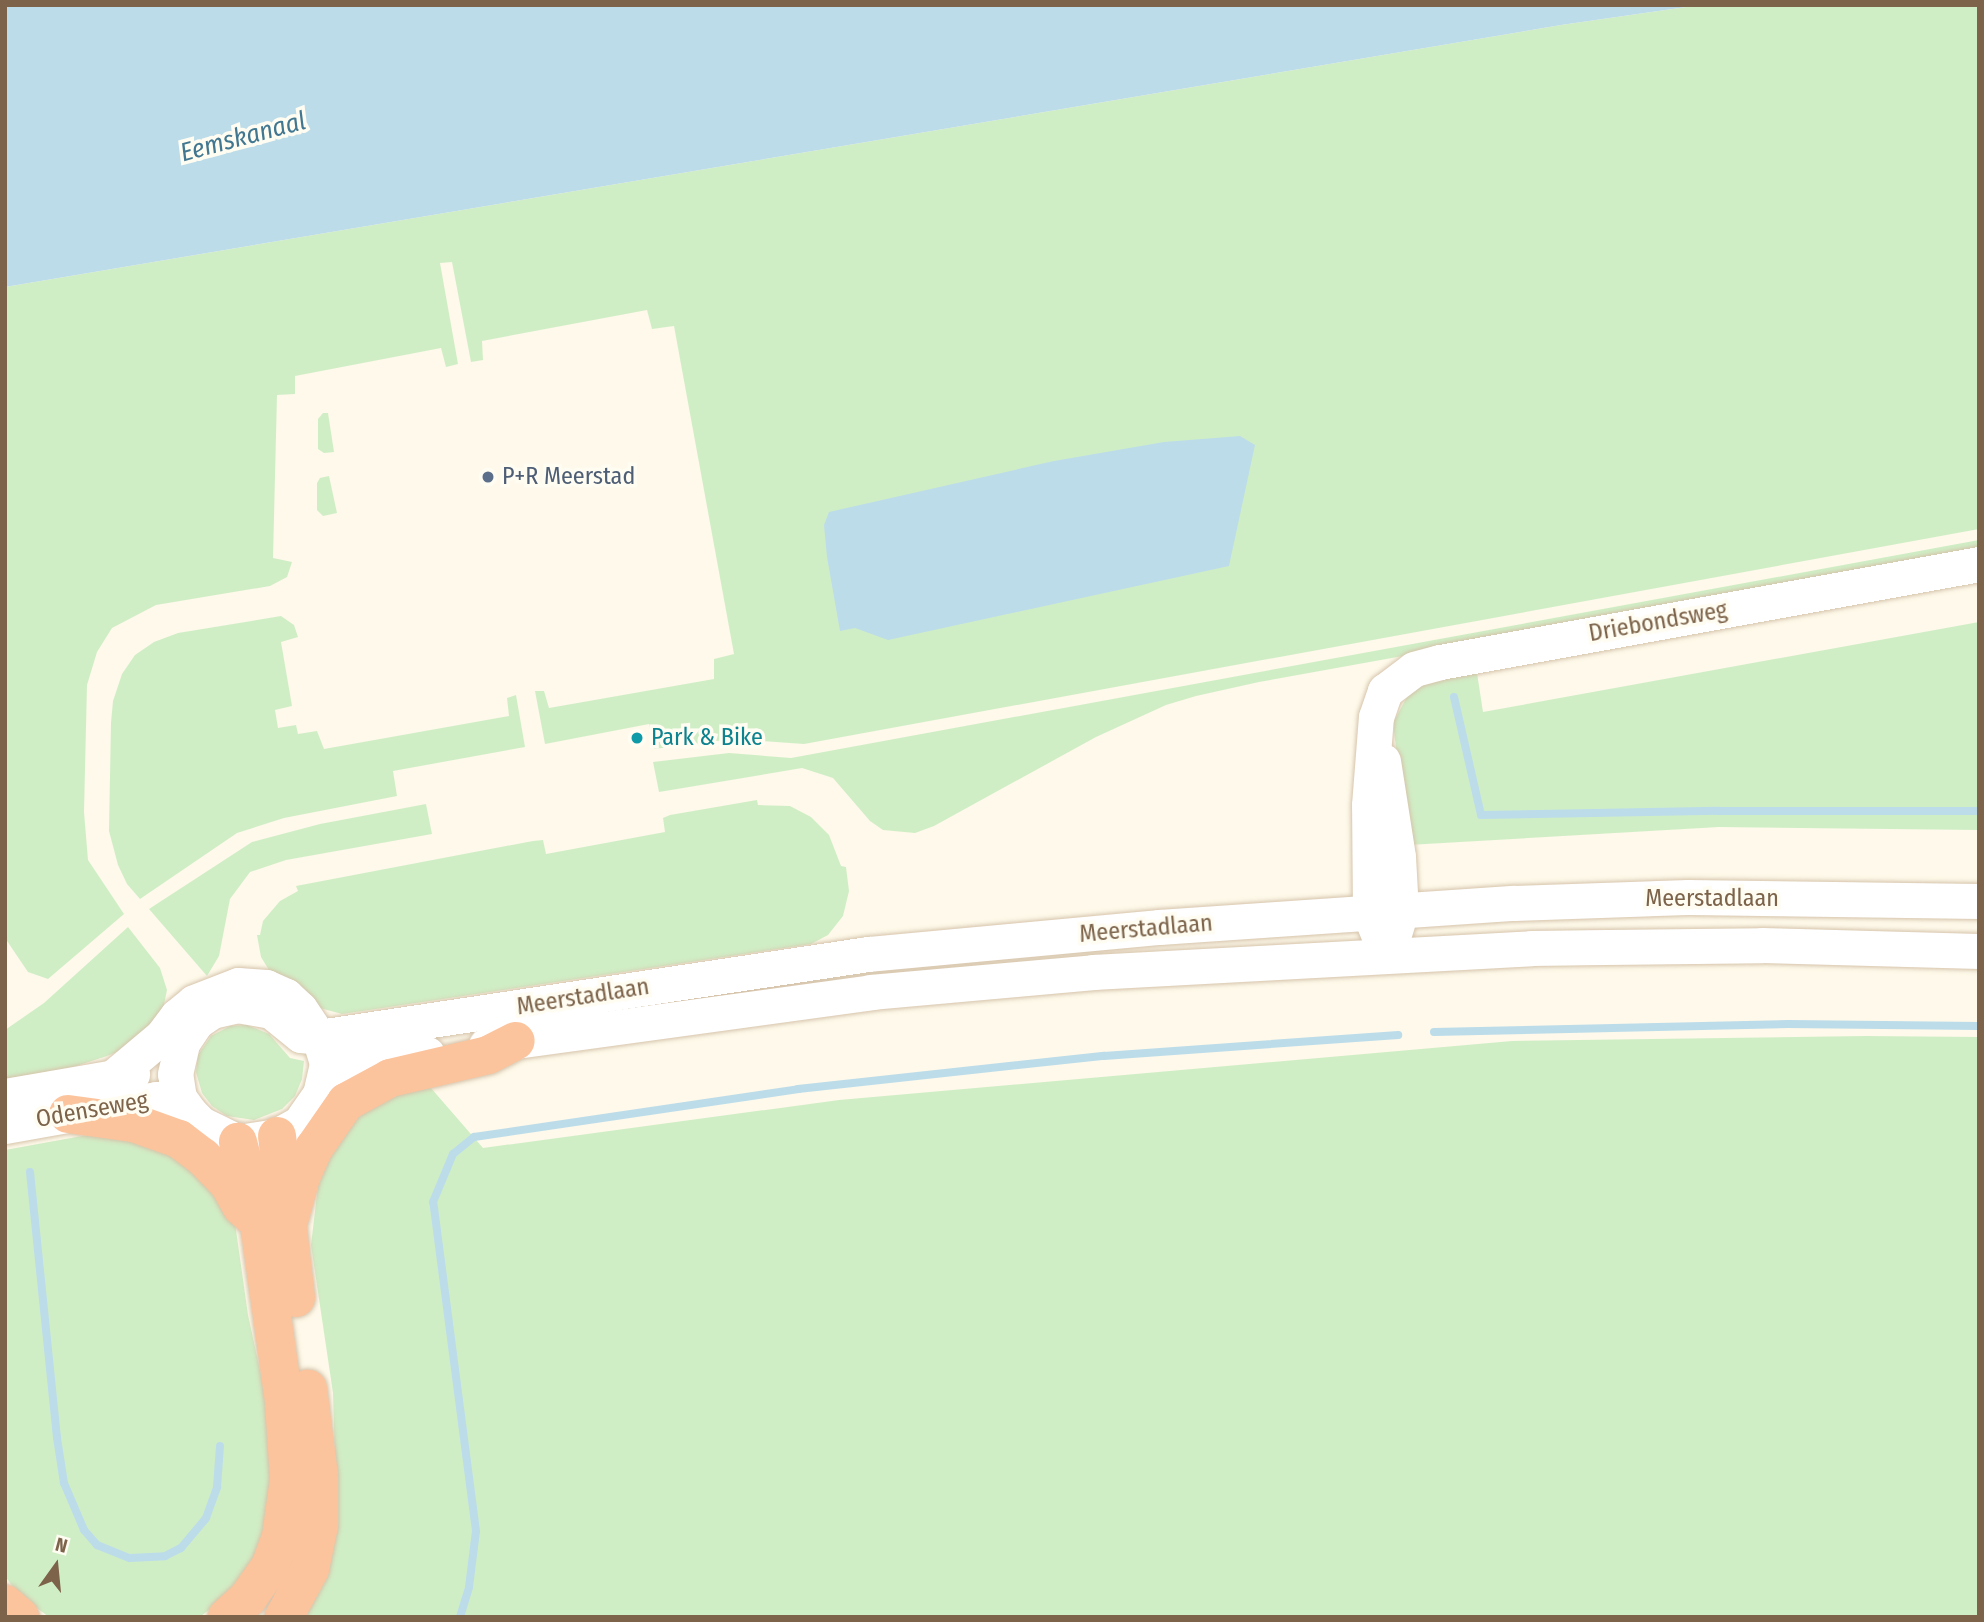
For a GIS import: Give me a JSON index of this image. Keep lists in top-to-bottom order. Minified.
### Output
{"streets":{"main road":["Driebondsweg","Meerstadlaan","Odenseweg"]},"crossings":[["Driebondsweg","Meerstadlaan"],["Meerstadlaan","Odenseweg"]],"water":["Eemskanaal"],"places":["P+R Meerstad","Park & Bike"],"north":"top"}
